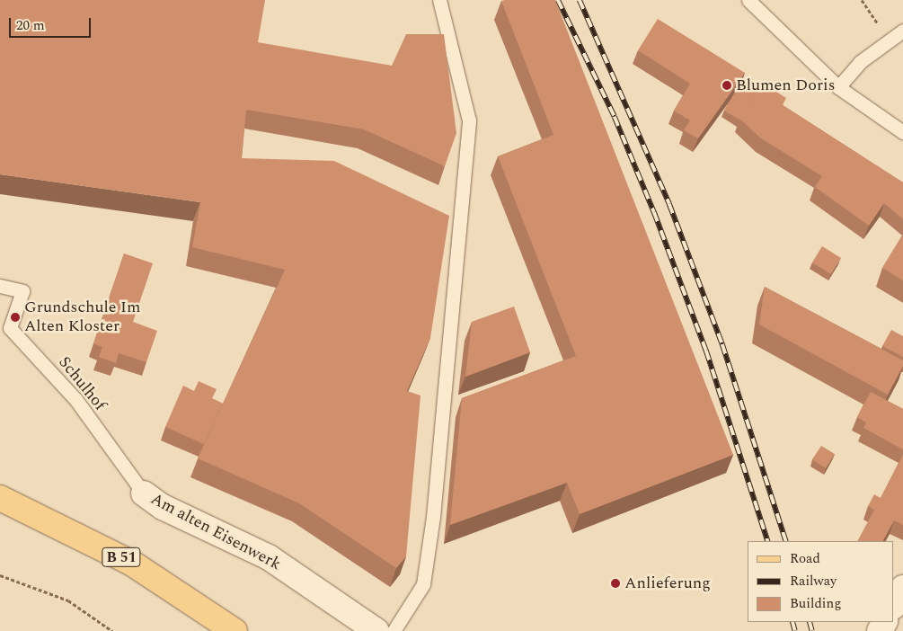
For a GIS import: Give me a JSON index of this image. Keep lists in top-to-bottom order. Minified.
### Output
{"streets":{"main road":["B 51"],"street":["Am alten Eisenwerk"],"lane":["Schulhof"]},"crossings":[["Schulhof","Am alten Eisenwerk"]],"places":["Blumen Doris","Grundschule Im Alten Kloster","Anlieferung"],"legend":["Road","Railway","Building"],"scale_bar":"20 m"}
